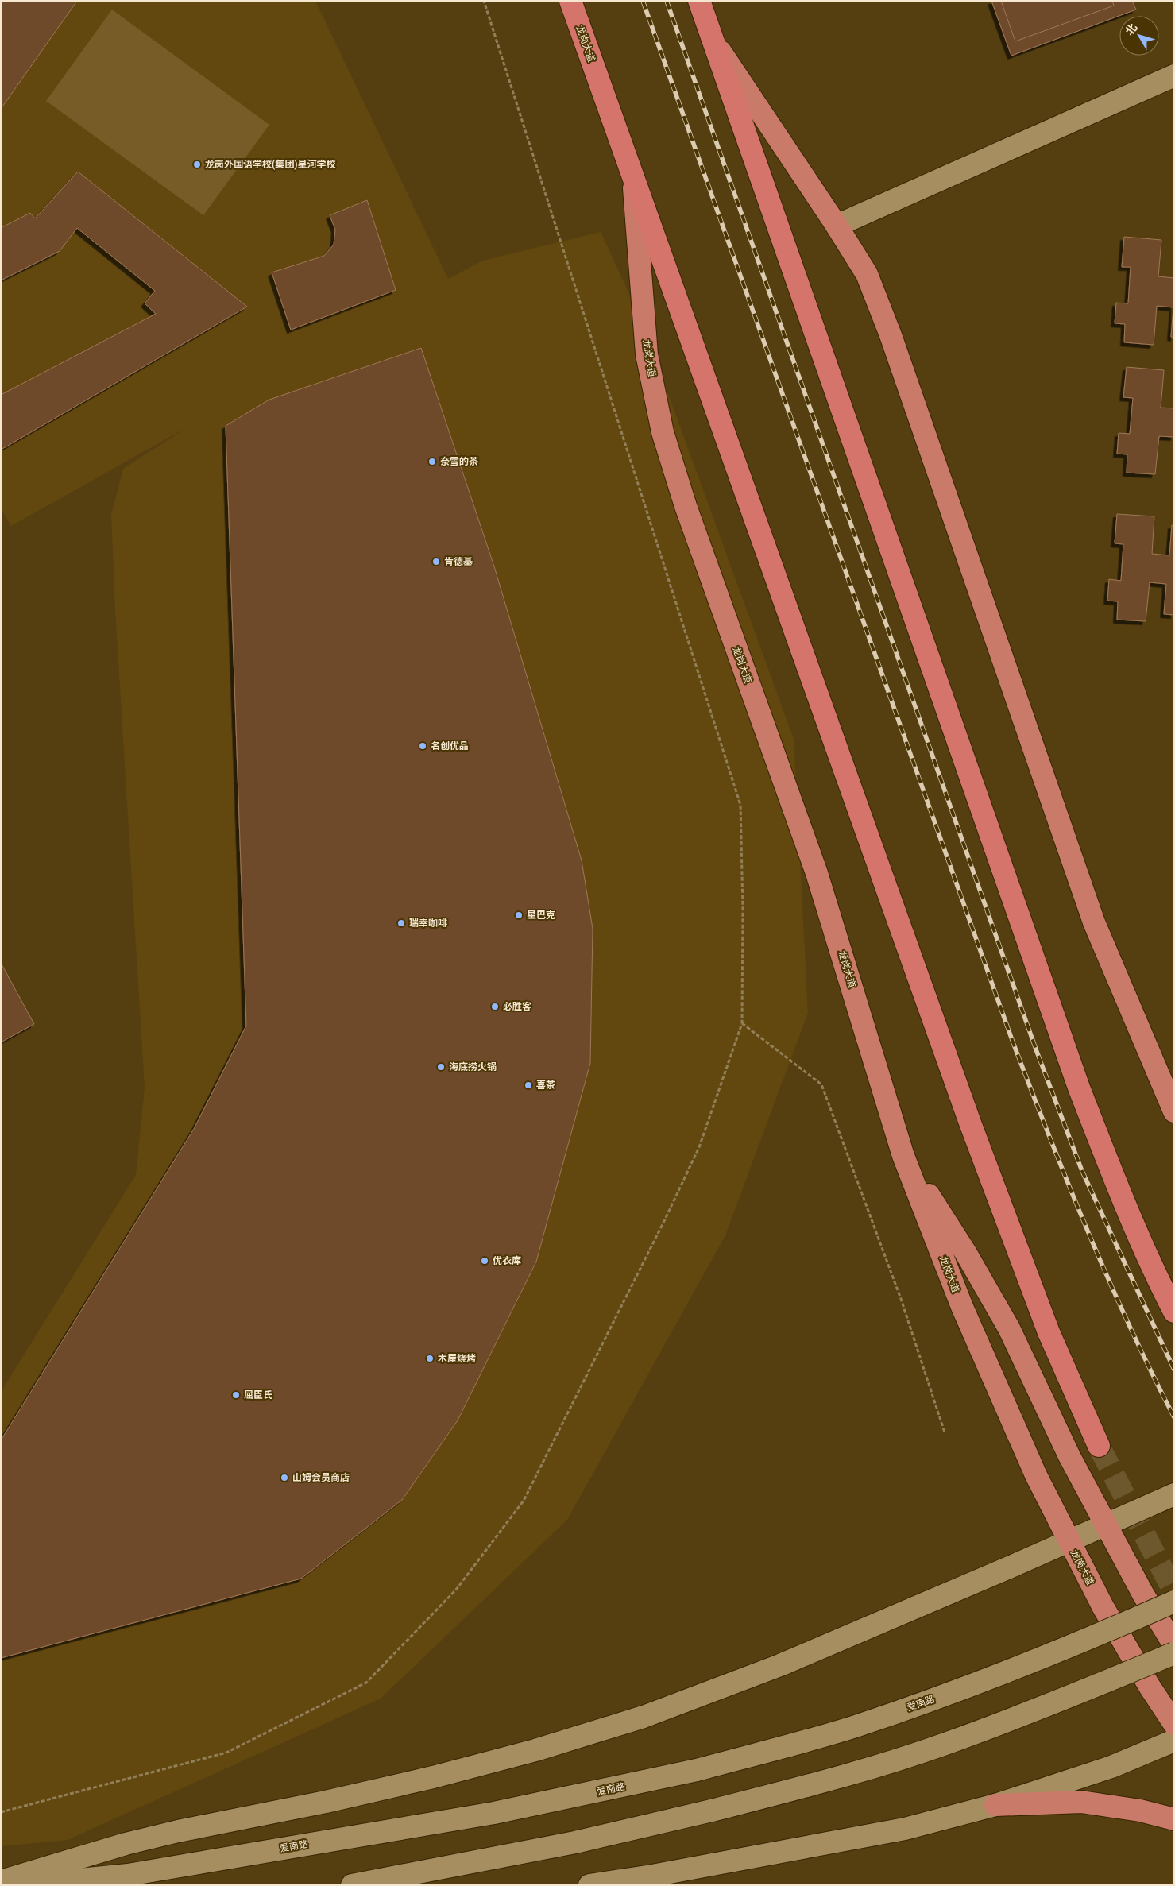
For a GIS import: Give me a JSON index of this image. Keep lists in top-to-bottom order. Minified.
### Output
{"streets":{"highway":["龙岗大道"],"street":["爱南路"]},"places":["龙岗外国语学校(集团)星河学校","奈雪的茶","肯德基","名创优品","星巴克","瑞幸咖啡","必胜客","海底捞火锅","喜茶","优衣库","木屋烧烤","屈臣氏","山姆会员商店"],"north":"top left"}
